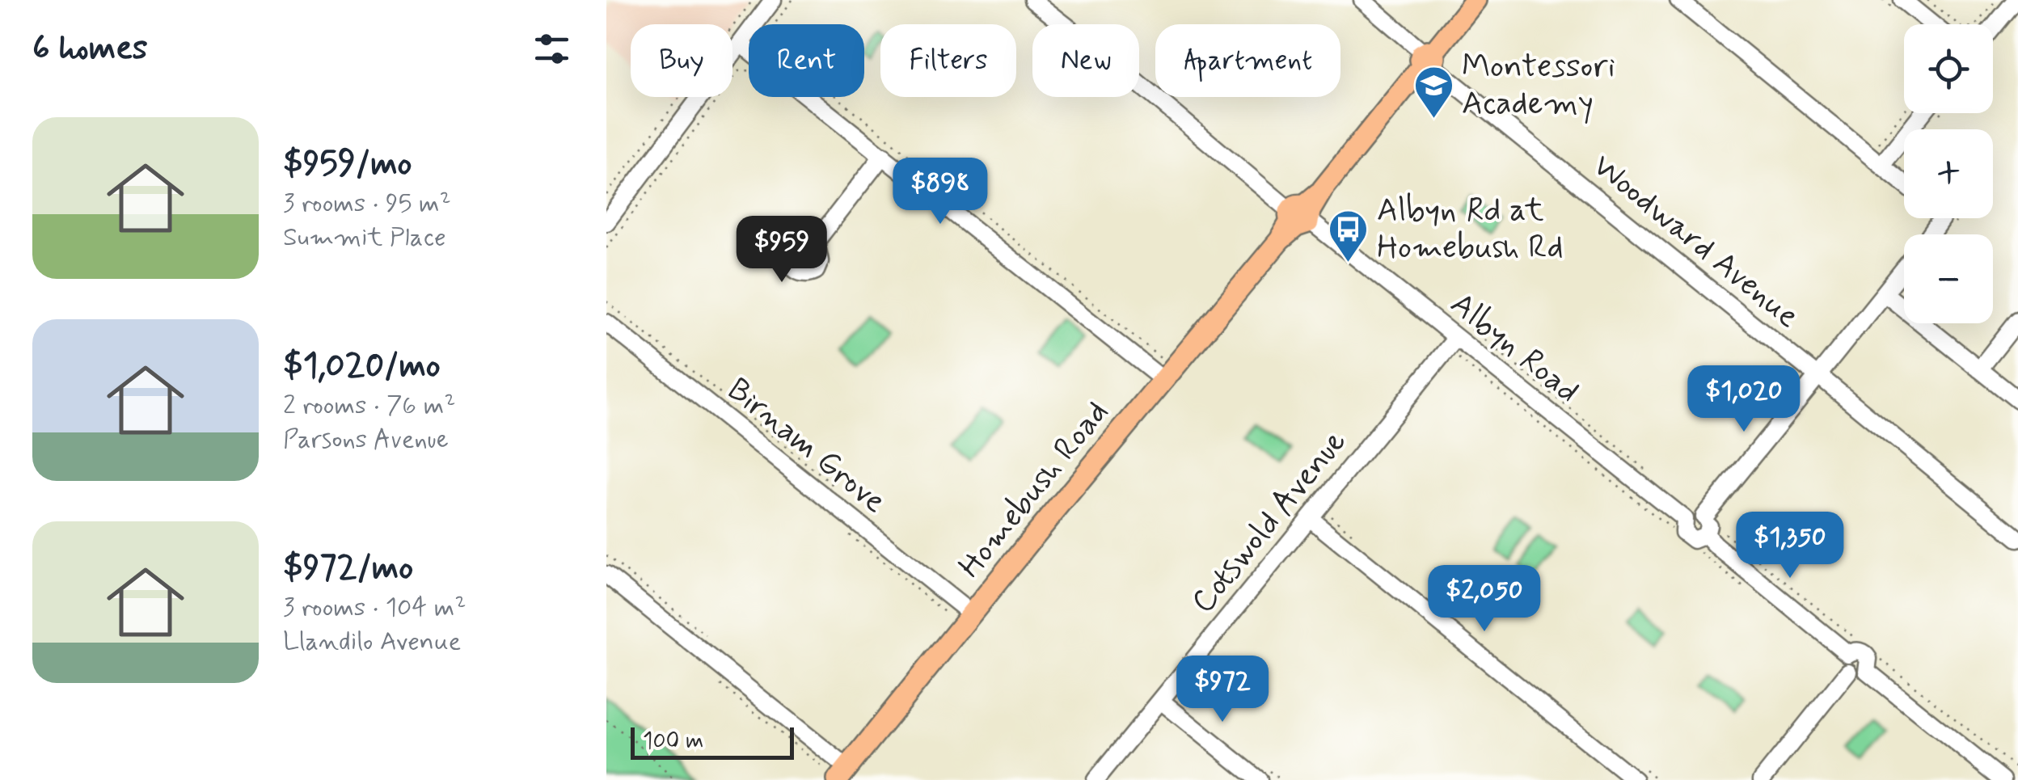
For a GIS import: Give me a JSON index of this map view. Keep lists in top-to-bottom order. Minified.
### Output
{"streets":{"main road":["Homebush Road"],"street":["Woodward Avenue","Albyn Road","Birnam Grove","Cotswold Avenue"]},"crossings":[["Woodward Avenue","Homebush Road"],["Albyn Road","Homebush Road"],["Albyn Road","Cotswold Avenue"],["Birnam Grove","Homebush Road"]],"places":{"school or university":["Montessori Academy"],"bus stop":["Albyn Rd at Homebush Rd"]},"scale_bar":"100 m","page":{"heading":"6 homes","map_buttons":["+","−"],"chip":["Buy","Rent","Filters","New","Apartment"],"list":[{"name":"$959/mo","note":"3 rooms · 95 m² · Summit Place"},{"name":"$1,020/mo","note":"2 rooms · 76 m² · Parsons Avenue"},{"name":"$972/mo","note":"3 rooms · 104 m² · Llandilo Avenue"}],"price":["$898","$959","$1,020","$1,350","$2,050","$972"],"scale":"100 m"}}
